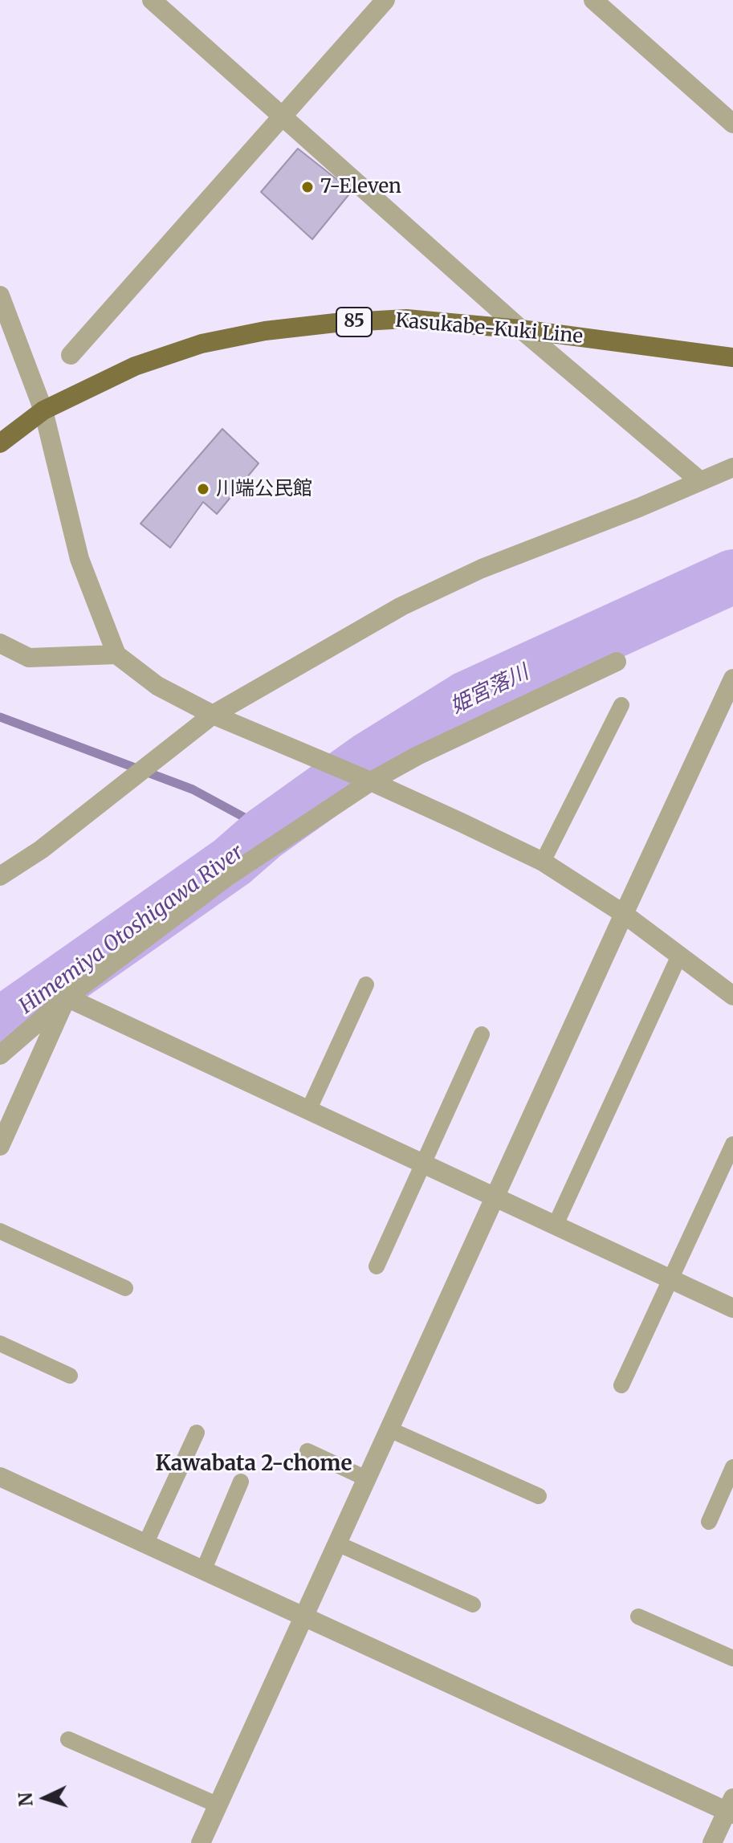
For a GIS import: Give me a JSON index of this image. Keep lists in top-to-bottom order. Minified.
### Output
{"streets":{"main road":["85","Kasukabe-Kuki Line"]},"districts":["Kawabata 2-chome"],"water":["姫宮落川","Himemiya Otoshigawa River"],"places":["7-Eleven","川端公民館"],"north":"left"}
